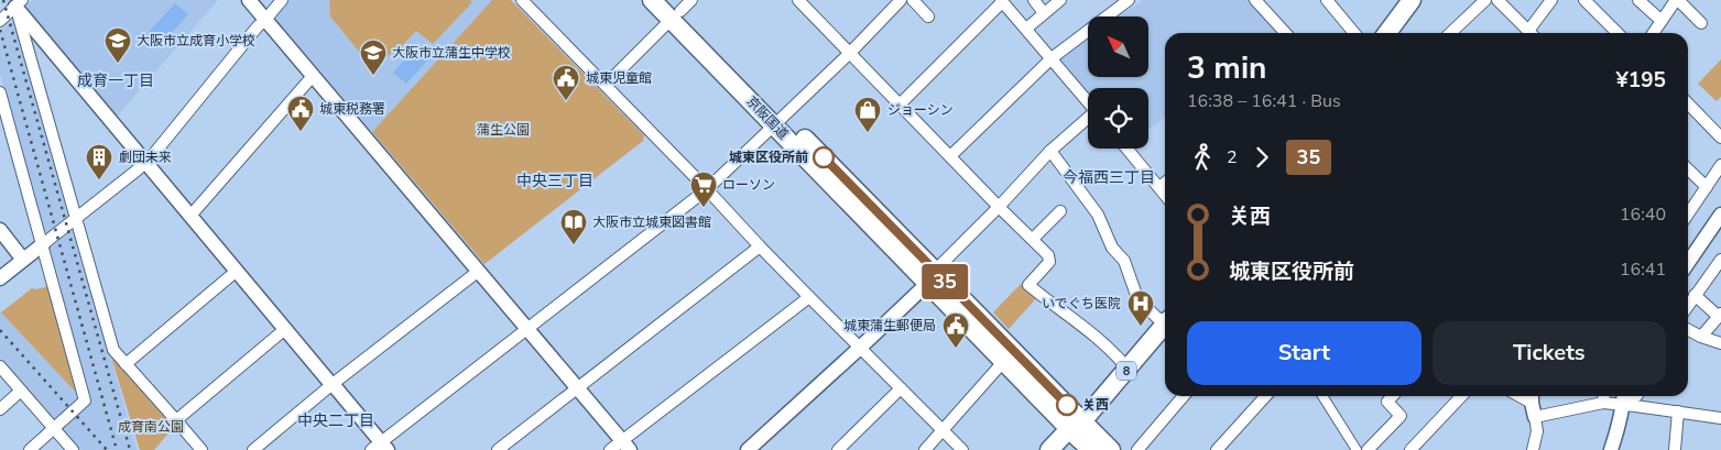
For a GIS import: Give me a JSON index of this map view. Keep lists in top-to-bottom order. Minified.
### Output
{"streets":{"main road":["京阪国道","8"]},"crossings":[["京阪国道","8"]],"districts":["成育一丁目","今福西三丁目","中央三丁目","中央二丁目"],"parks":["蒲生公園","成育南公園"],"places":{"school or university":["大阪市立成育小学校","大阪市立蒲生中学校"],"public building":["城東児童館","城東税務署","城東蒲生郵便局"],"shop":["ジョーシン"],"other":["城東区役所前","关西"],"building":["劇団未来"],"supermarket":["ローソン"],"library":["大阪市立城東図書館"],"hospital":["いでぐち医院"]},"lines":["bus line 35"],"north":"top left","page":{"on_map":"35","heading":["3 min","16:38 – 16:41 · Bus","¥195"],"legs":["2","35"],"list":[{"name":"关西","value":"16:40"},{"name":"城東区役所前","value":"16:41"}],"buttons":["Start","Tickets"]}}
